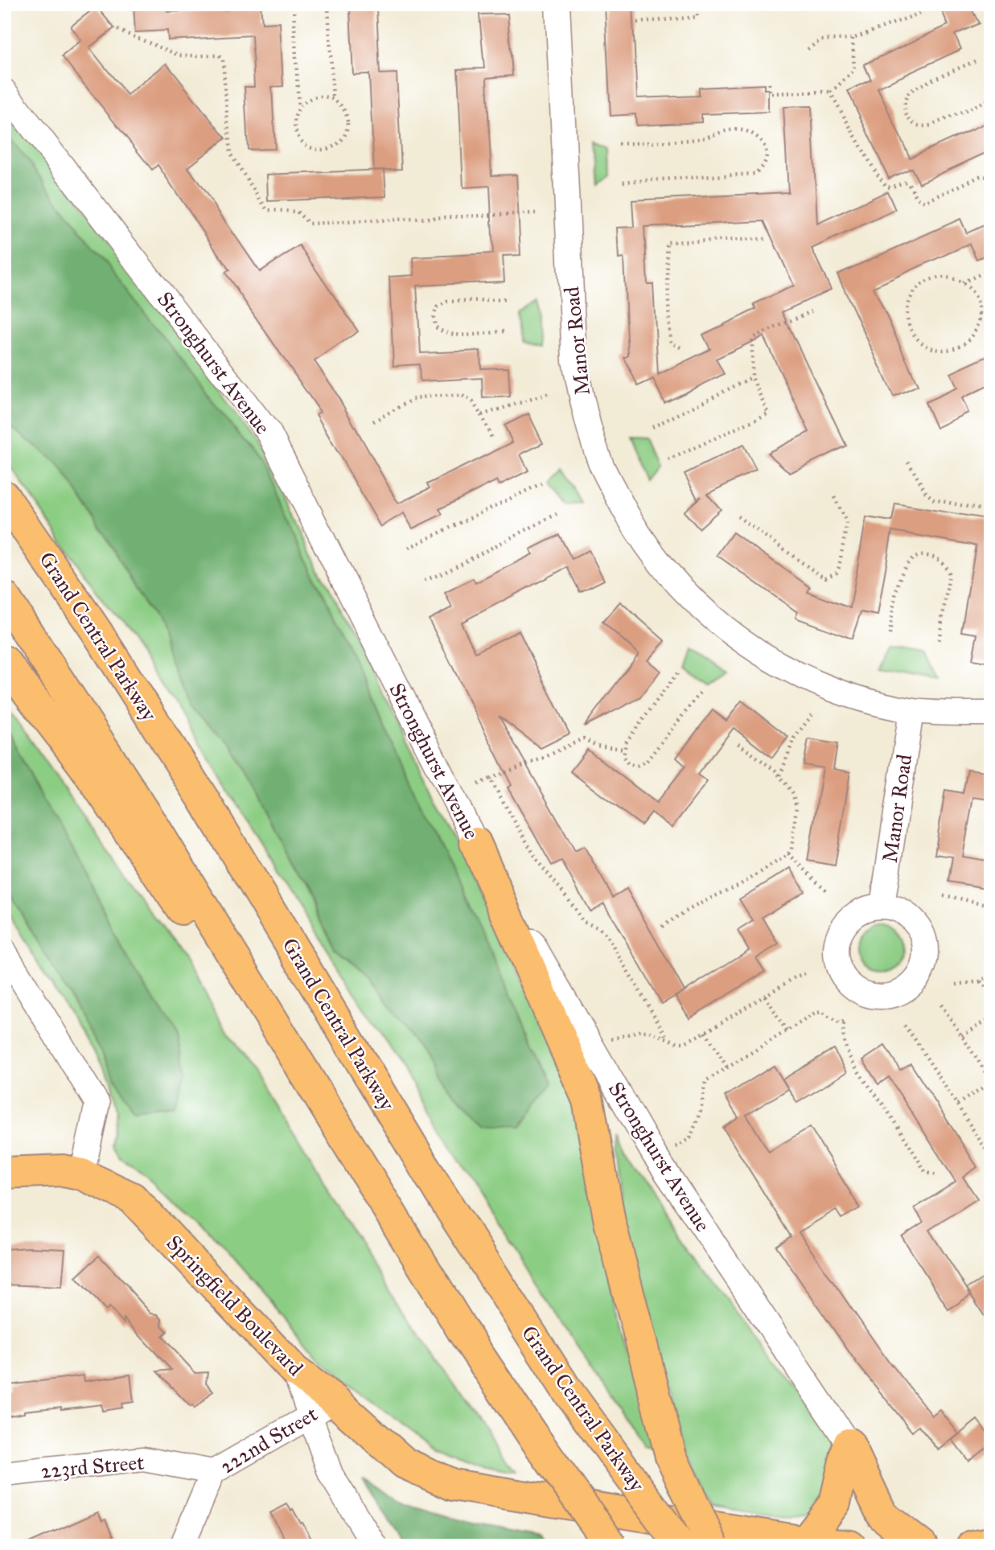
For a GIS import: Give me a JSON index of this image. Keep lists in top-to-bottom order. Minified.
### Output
{"streets":{"main road":["Grand Central Parkway","Springfield Boulevard"],"street":["Manor Road","Stronghurst Avenue","222nd Street","223rd Street"]},"crossings":[["Springfield Boulevard","222nd Street"],["222nd Street","223rd Street"]]}
